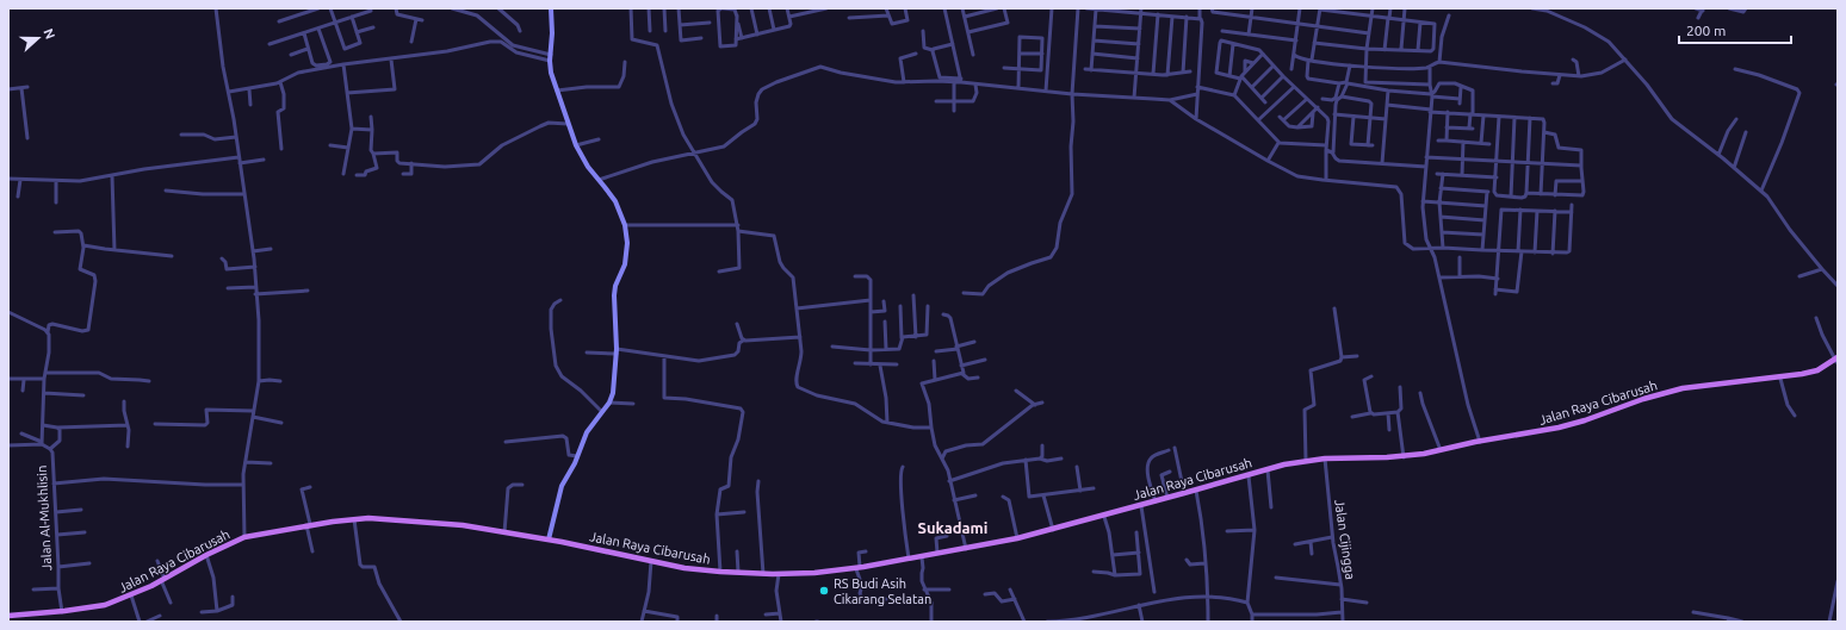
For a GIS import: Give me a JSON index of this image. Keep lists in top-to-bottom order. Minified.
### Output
{"streets":{"main road":["Jalan Raya Cibarusah"],"street":["Jalan Al-Mukhlisin","Jalan Cijingga"]},"crossings":[["Jalan Raya Cibarusah","Jalan Al-Mukhlisin"],["Jalan Raya Cibarusah","Jalan Cijingga"]],"districts":["Sukadami"],"places":["RS Budi Asih Cikarang Selatan"],"scale_bar":"200 m","north":"right"}
